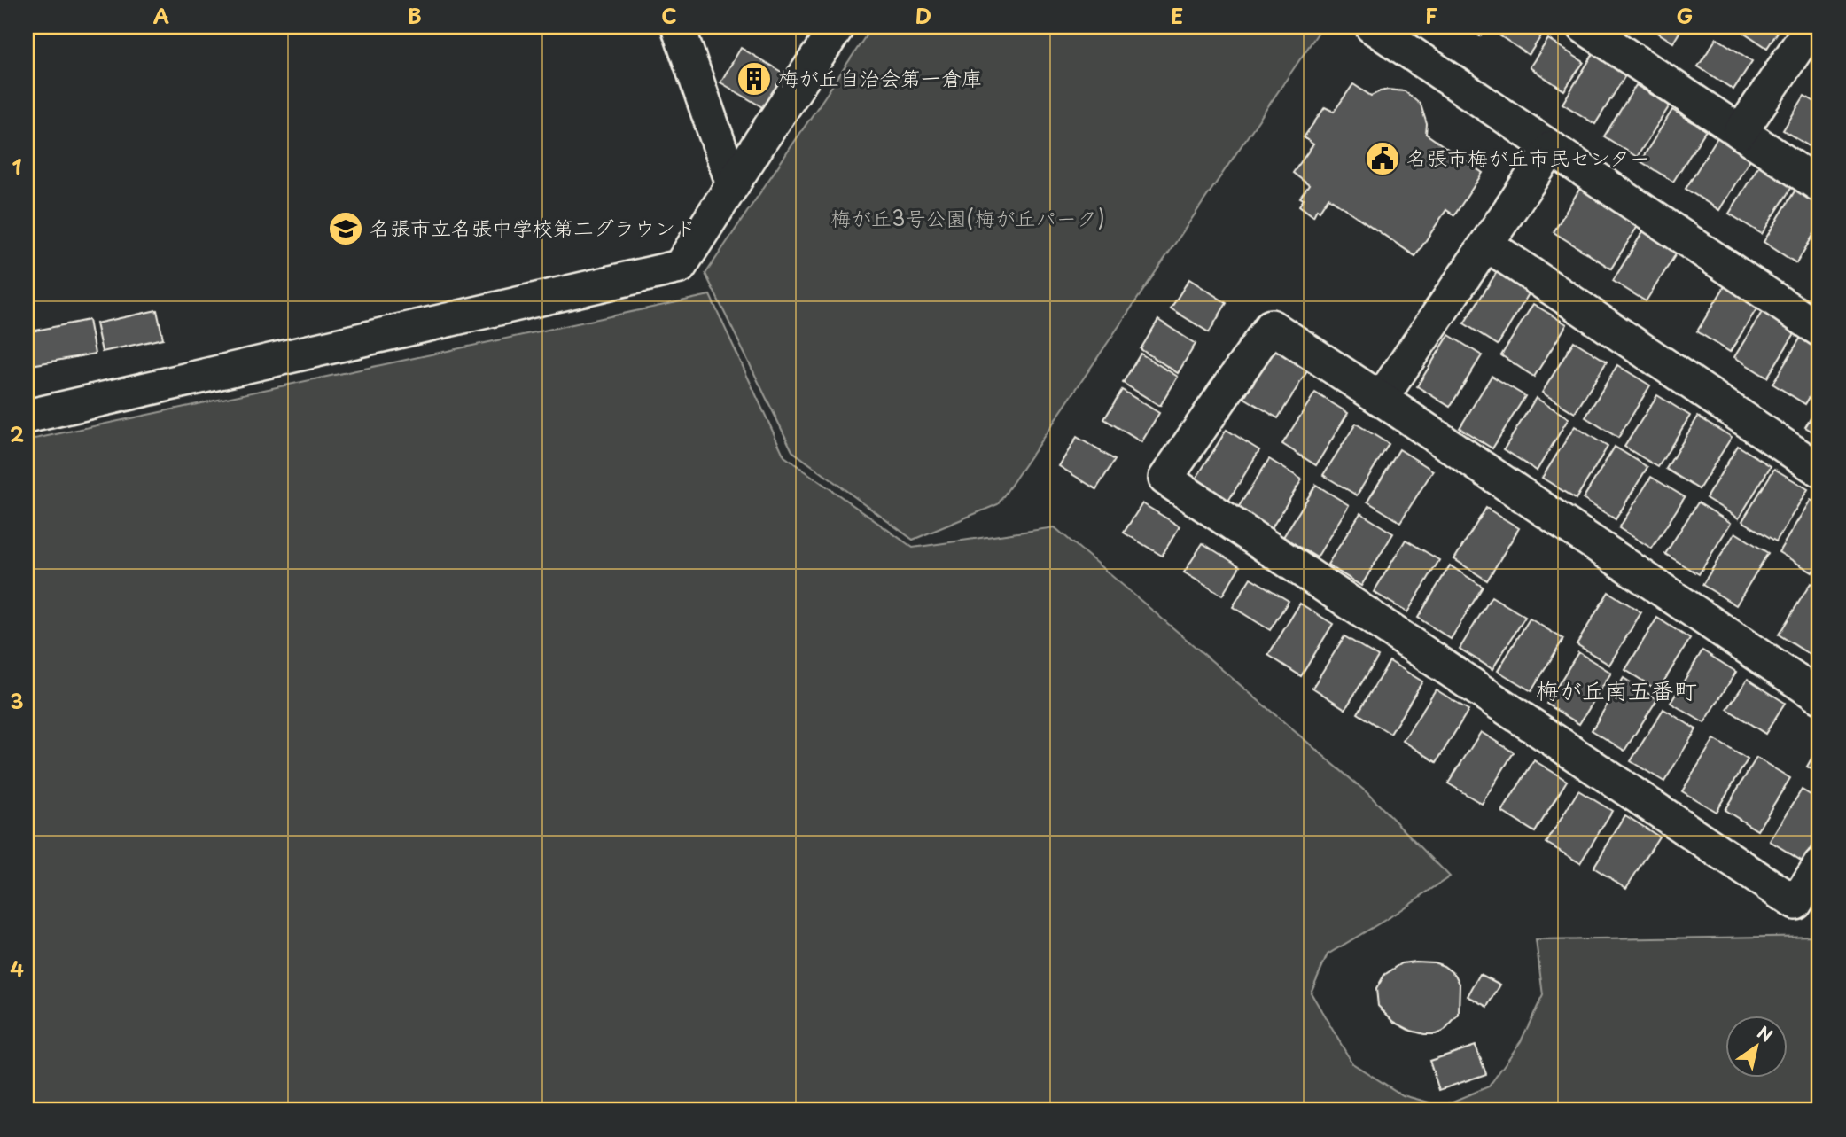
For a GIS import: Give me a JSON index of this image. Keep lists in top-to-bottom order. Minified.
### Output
{"districts":["梅が丘南五番町"],"parks":["梅が丘3号公園(梅が丘パーク)"],"places":{"building":["梅が丘自治会第一倉庫"],"public building":["名張市梅が丘市民センター"],"school or university":["名張市立名張中学校第二グラウンド"]},"north":"top right","grid":{"columns":["A","B","C","D","E","F","G"],"rows":["1","2","3","4"]}}
